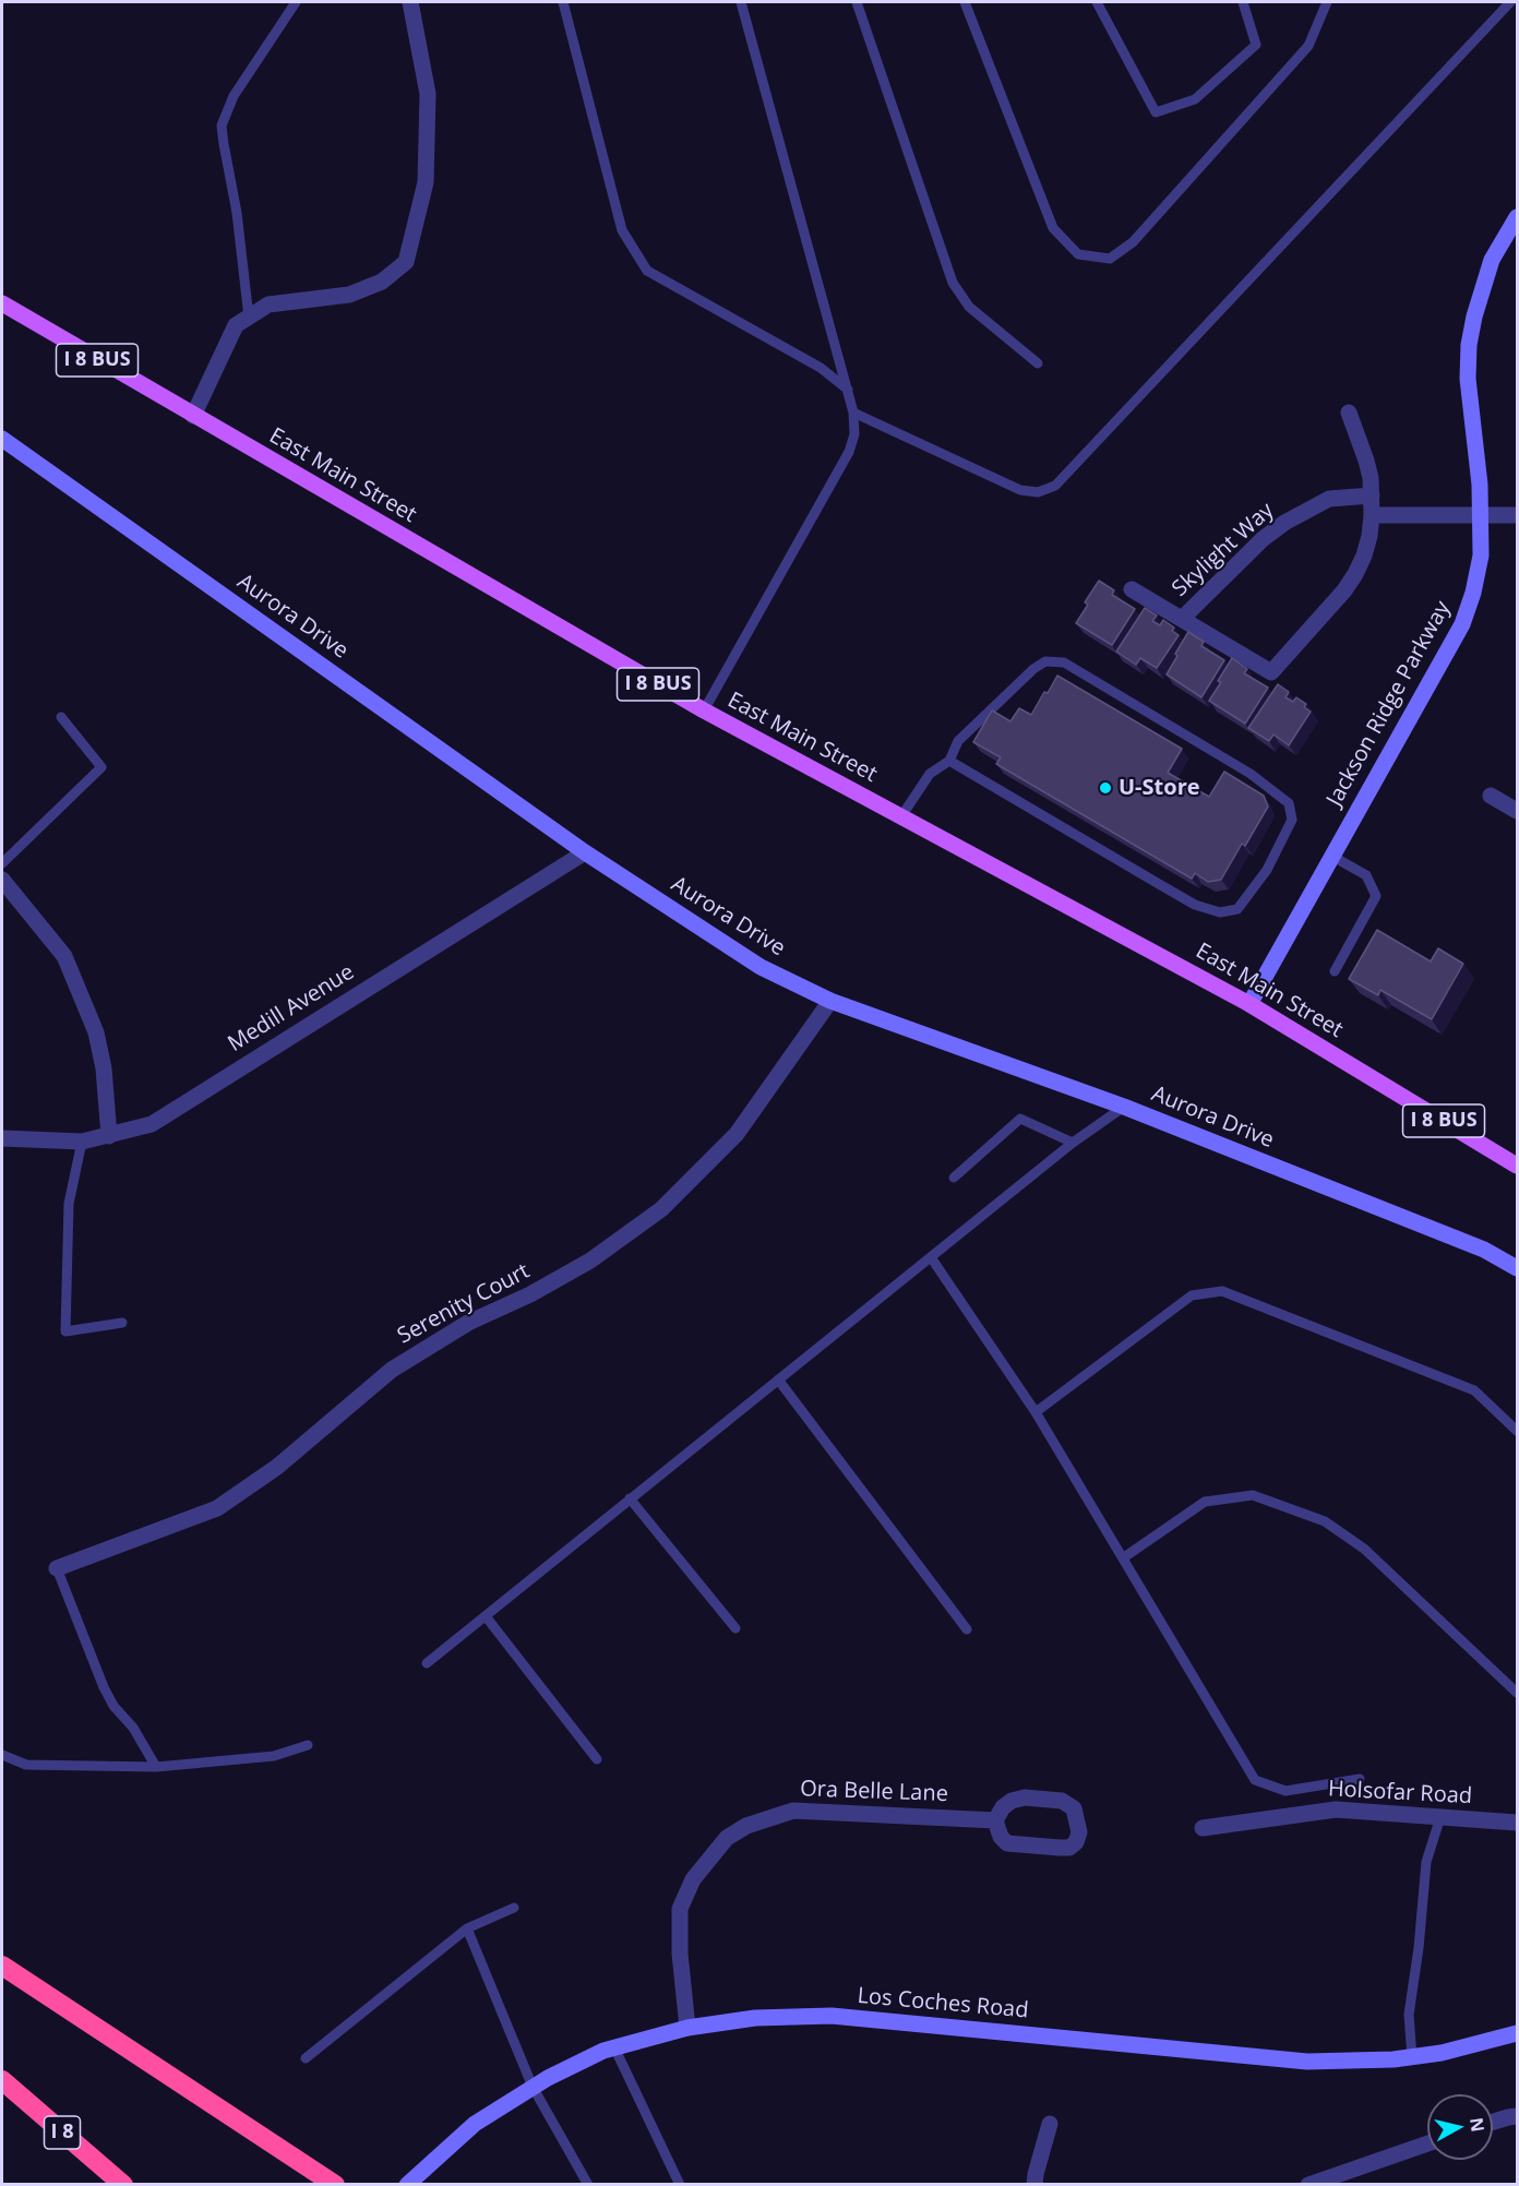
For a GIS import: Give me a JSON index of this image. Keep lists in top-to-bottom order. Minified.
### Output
{"streets":{"highway":["I 8"],"main road":["I 8 BUS","East Main Street"],"street":["Skylight Way","Aurora Drive","Jackson Ridge Parkway","Medill Avenue","Serenity Court","Ora Belle Lane","Holsofar Road","Los Coches Road"]},"crossings":[["East Main Street","Jackson Ridge Parkway"],["Aurora Drive","Medill Avenue"],["Aurora Drive","Serenity Court"],["Ora Belle Lane","Los Coches Road"]],"places":["U-Store"],"north":"right"}
